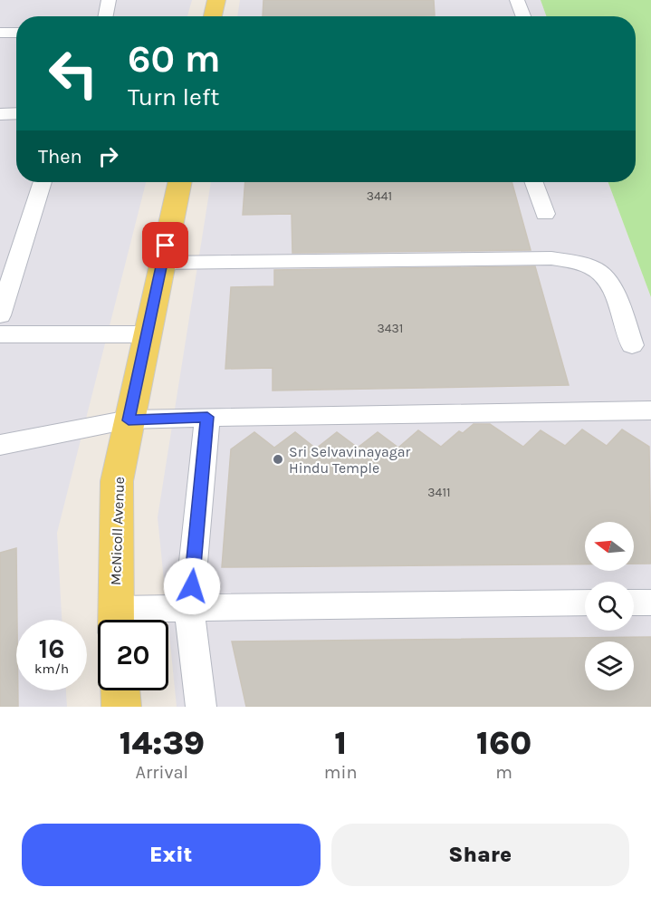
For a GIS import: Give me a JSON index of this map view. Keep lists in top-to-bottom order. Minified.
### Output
{"streets":{"main road":["McNicoll Avenue"]},"places":["Sri Selvavinayagar Hindu Temple"],"house_numbers":["3441","3431","3411"],"north":"left","page":{"turn":["60 m","Turn left"],"then":"Then","speed":"16 km/h","limit":"20","eta":["14:39","Arrival","1","min","160","m"],"buttons":["Exit","Share"]}}
